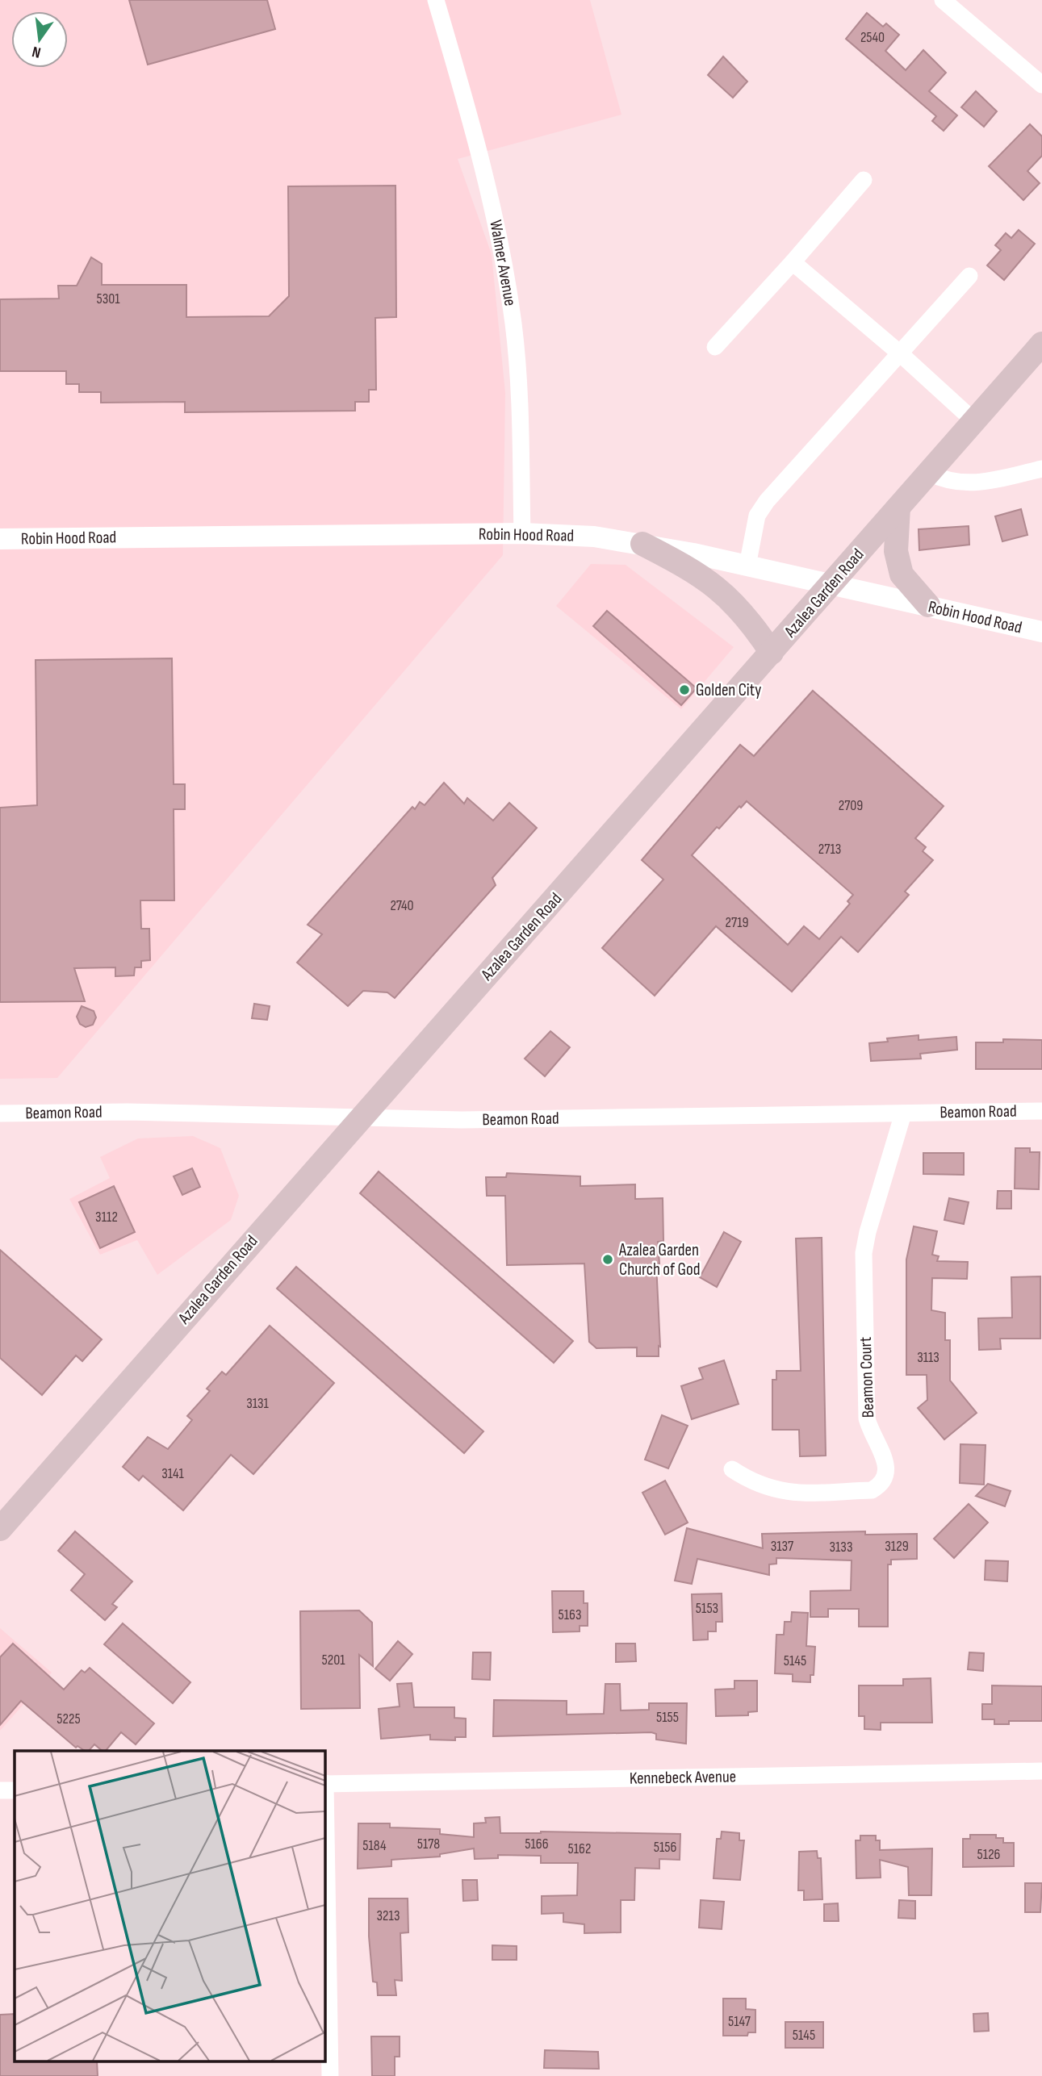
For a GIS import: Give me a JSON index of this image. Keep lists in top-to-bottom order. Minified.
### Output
{"streets":{"main road":["Azalea Garden Road"],"street":["Walmer Avenue","Robin Hood Road","Beamon Road","Beamon Court","Kennebeck Avenue"]},"crossings":[["Walmer Avenue","Robin Hood Road"],["Robin Hood Road","Azalea Garden Road"],["Azalea Garden Road","Beamon Road"],["Beamon Road","Beamon Court"]],"places":["Golden City","Azalea Garden Church of God"],"house_numbers":["2540","5301","2709","2713","2740","2719","3112","3113","3131","3141","3137","3129","3133","5153","5163","5201","5145","5155","5225","5178","5166","5184","5156","5162","5126","3213","5147","5145"],"north":"bottom"}
